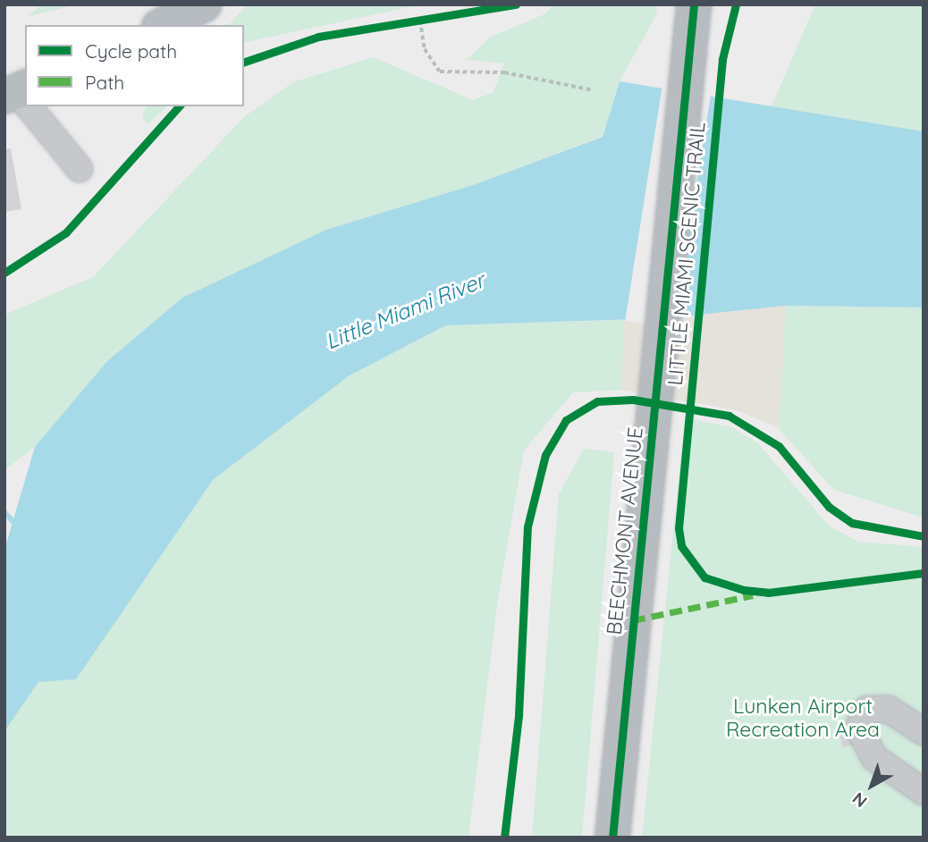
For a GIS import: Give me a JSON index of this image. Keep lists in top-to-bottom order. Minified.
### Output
{"streets":{"highway":["BEECHMONT AVENUE"],"cycle path":["LITTLE MIAMI SCENIC TRAIL"]},"water":["Little Miami River"],"parks":["Lunken Airport Recreation Area"],"legend":["Cycle path","Path"],"north":"bottom left"}
